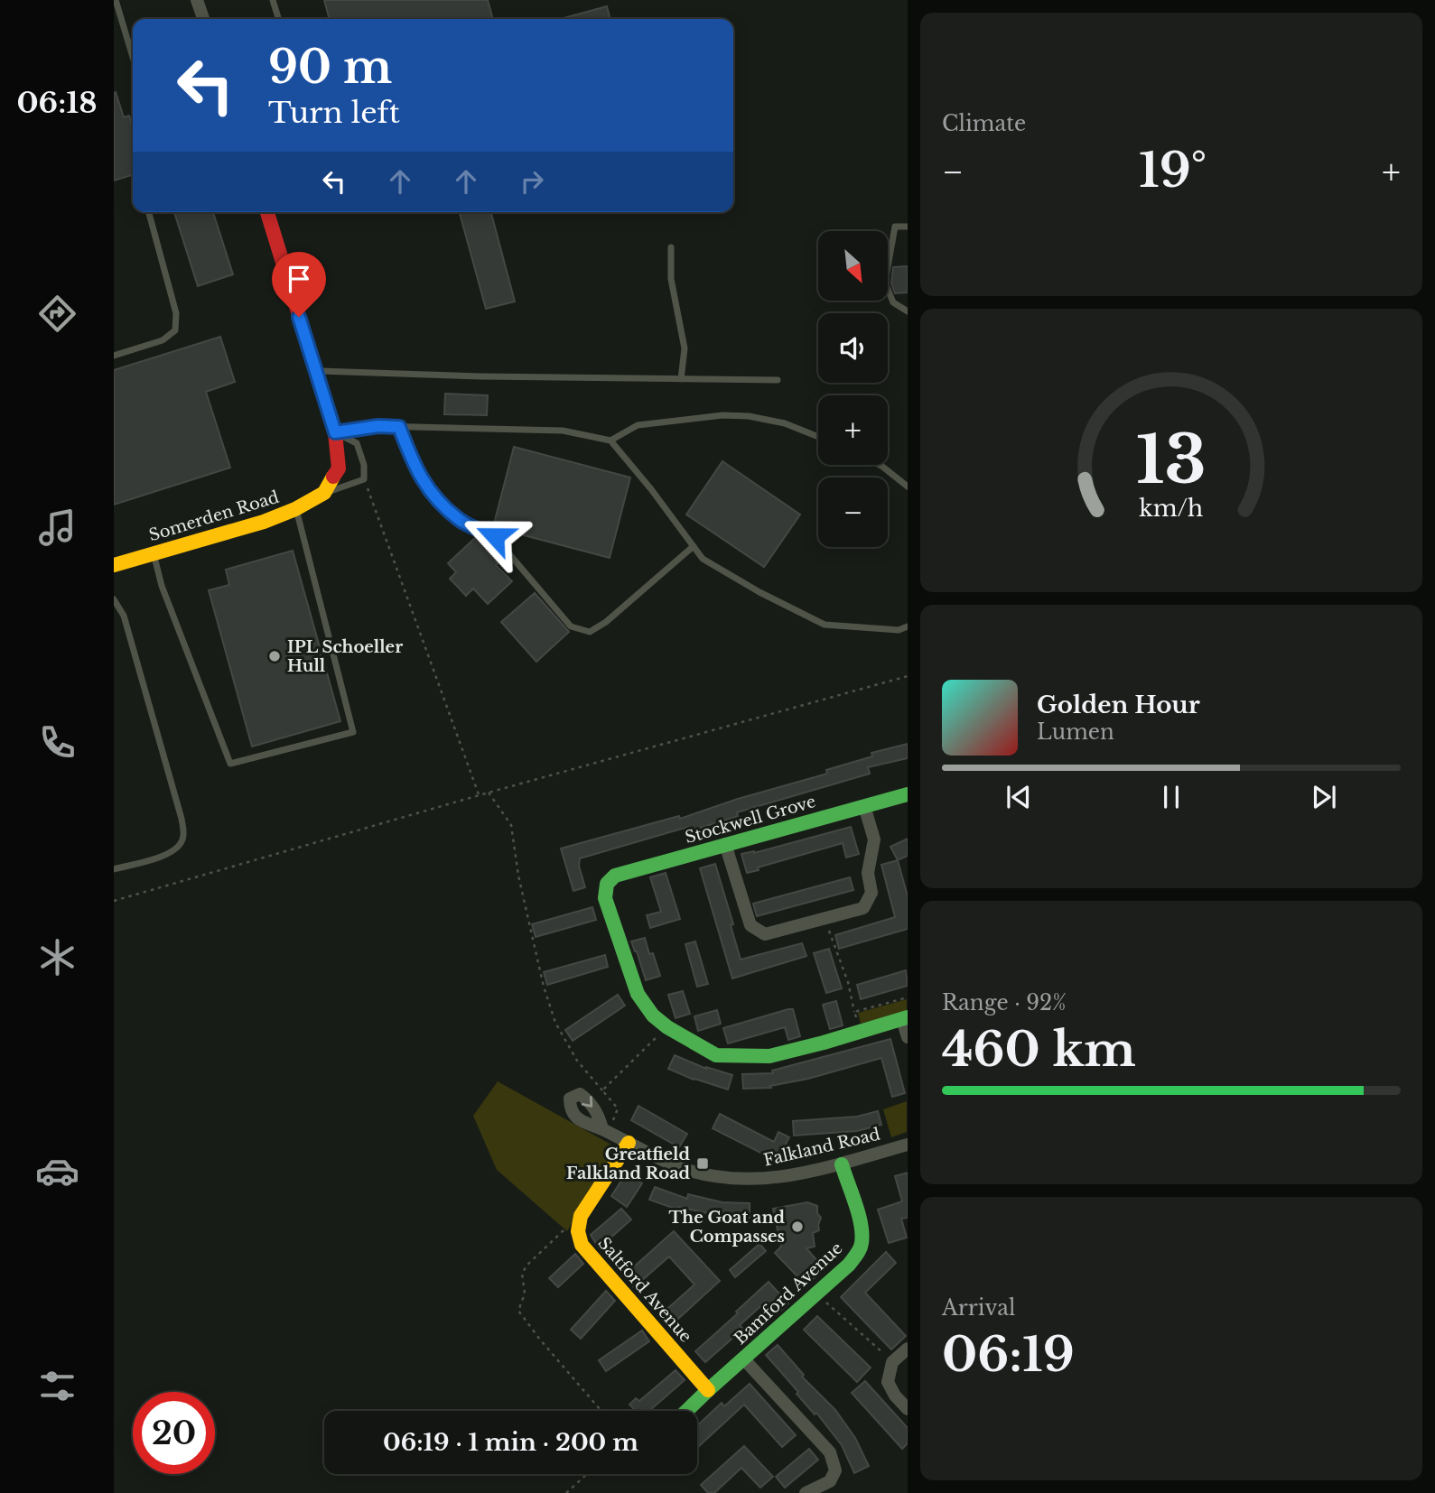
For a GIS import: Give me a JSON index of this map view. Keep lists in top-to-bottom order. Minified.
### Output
{"streets":{"street":["Somerden Road","Stockwell Grove","Falkland Road","Saltford Avenue","Bamford Avenue"]},"crossings":[["Falkland Road","Bamford Avenue"],["Saltford Avenue","Bamford Avenue"]],"places":{"other":["IPL Schoeller Hull","The Goat and Compasses"],"transit":["Greatfield Falkland Road"]},"north":"bottom right","page":{"tabs":"06:18","tile":["Climate",["Range · 92%","460 km"],["Arrival","06:19"]],"turn":["90 m","Turn left"],"heat":["−","19°","+"],"map_buttons":["+","−"],"song":["Golden Hour","Lumen"],"limit":"20","trip":"06:19 · 1 min · 200 m","gauge":["13","km/h"]}}
